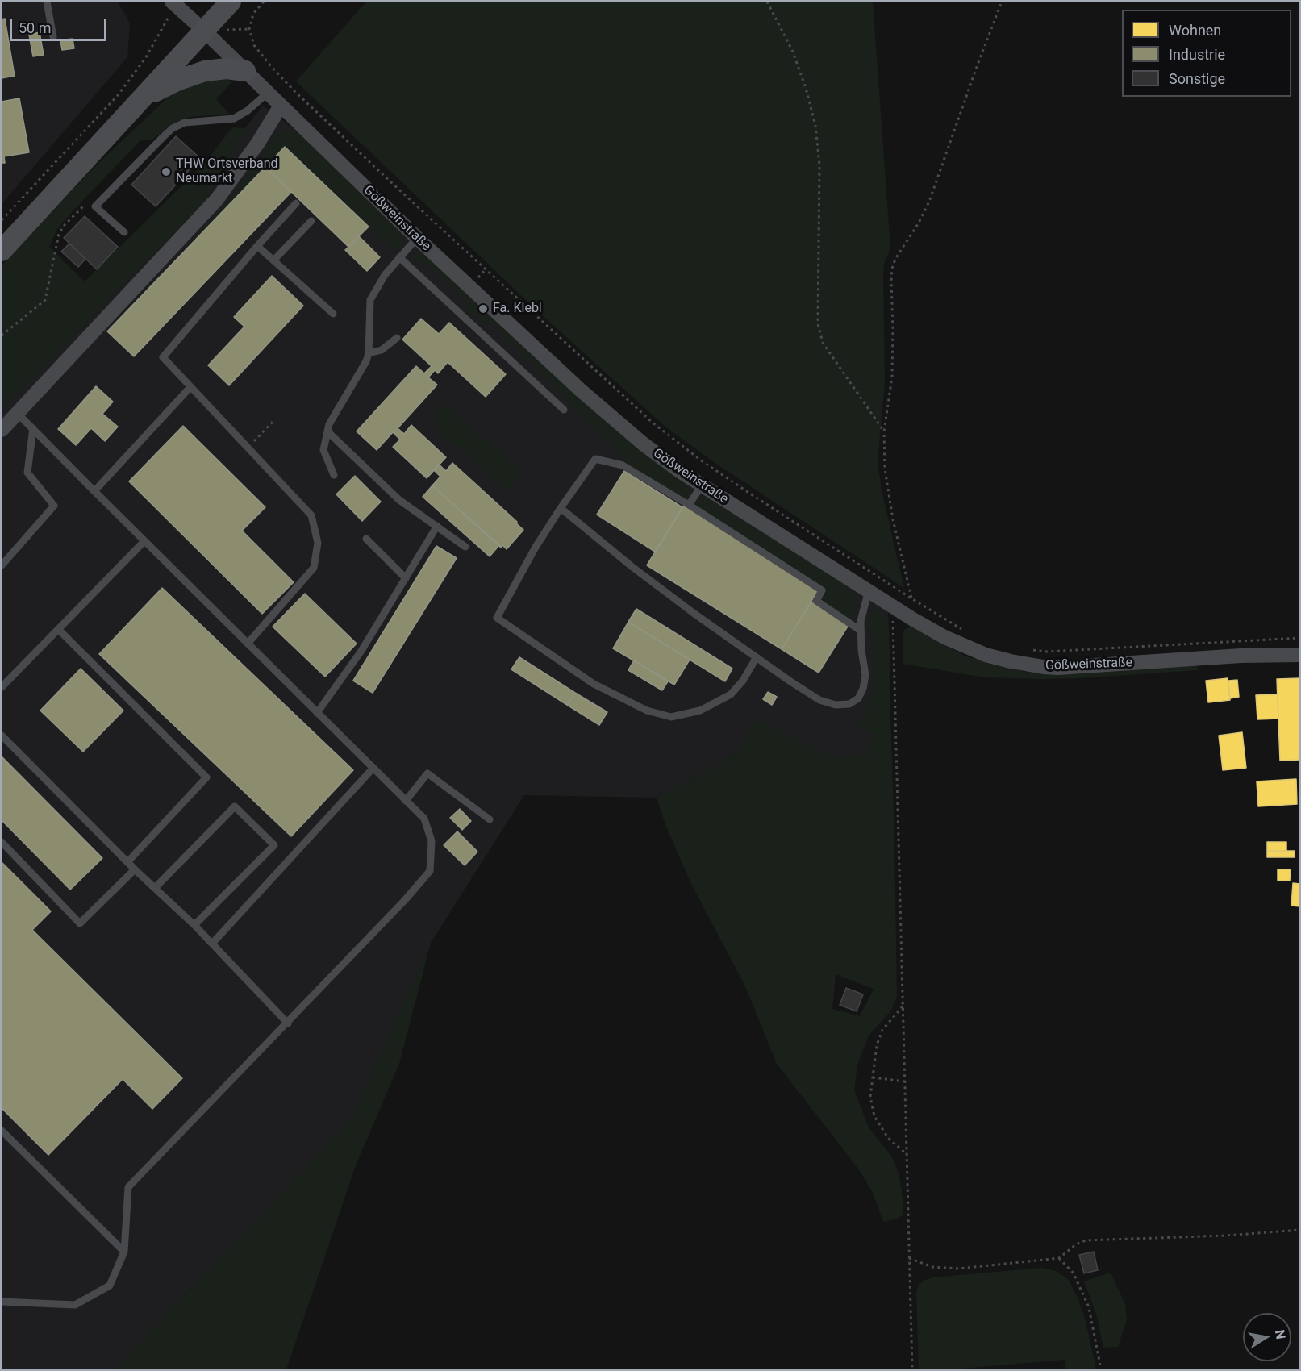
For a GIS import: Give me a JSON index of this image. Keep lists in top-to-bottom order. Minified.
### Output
{"streets":{"street":["Gößweinstraße"]},"places":["THW Ortsverband Neumarkt","Fa. Klebl"],"legend":["Wohnen","Industrie","Sonstige"],"scale_bar":"50 m","north":"right"}
